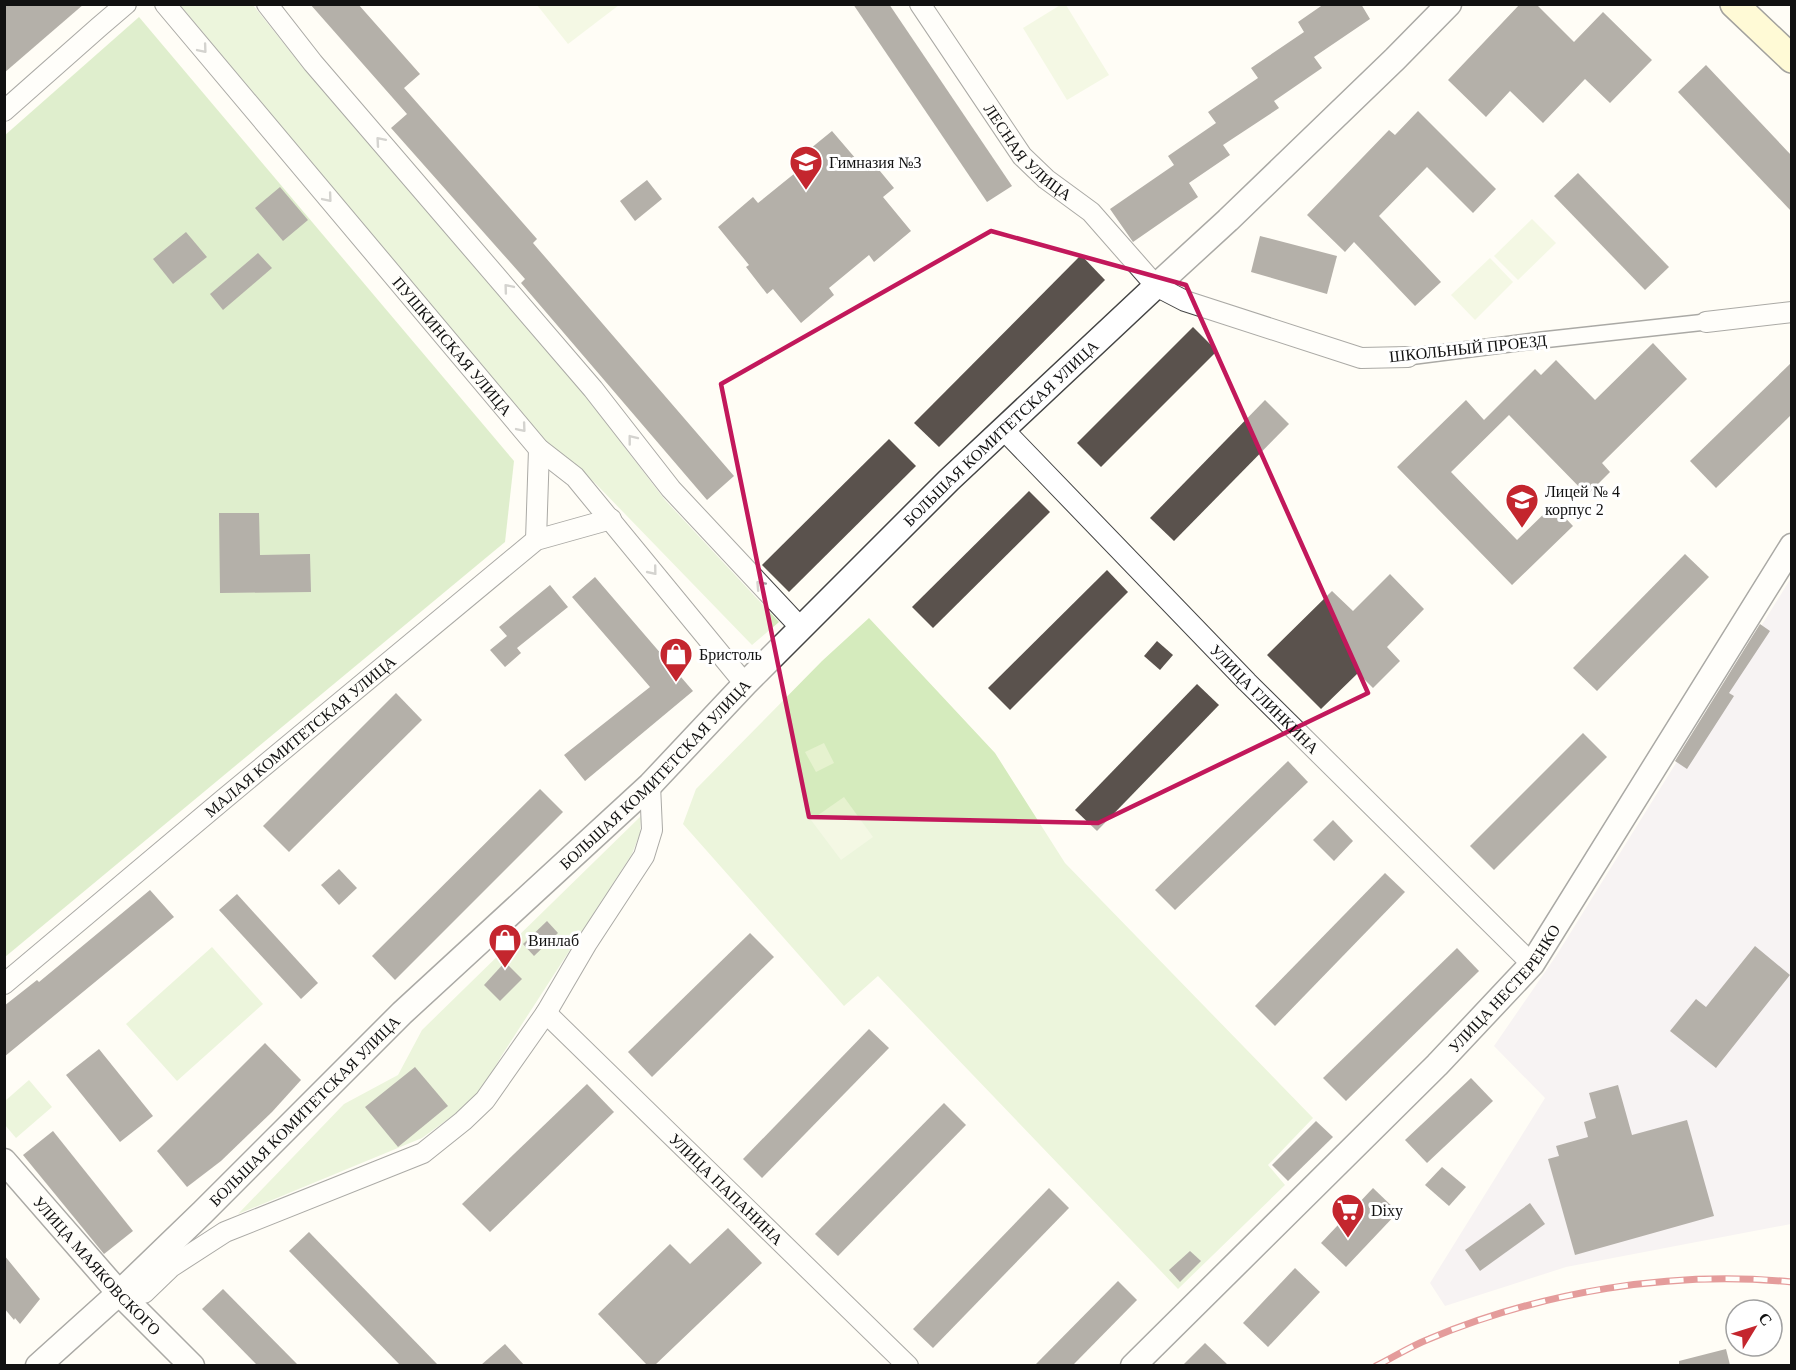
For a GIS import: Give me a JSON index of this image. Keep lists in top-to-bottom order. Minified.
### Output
{"streets":{"street":["ЛЕСНАЯ УЛИЦА","ПУШКИНСКАЯ УЛИЦА","ШКОЛЬНЫЙ ПРОЕЗД","БОЛЬШАЯ КОМИТЕТСКАЯ УЛИЦА","УЛИЦА ГЛИНКИНА","МАЛАЯ КОМИТЕТСКАЯ УЛИЦА","УЛИЦА НЕСТЕРЕНКО","УЛИЦА ПАПАНИНА","УЛИЦА МАЯКОВСКОГО"]},"crossings":[["ЛЕСНАЯ УЛИЦА","ШКОЛЬНЫЙ ПРОЕЗД"],["ЛЕСНАЯ УЛИЦА","БОЛЬШАЯ КОМИТЕТСКАЯ УЛИЦА"],["ПУШКИНСКАЯ УЛИЦА","БОЛЬШАЯ КОМИТЕТСКАЯ УЛИЦА"],["ПУШКИНСКАЯ УЛИЦА","МАЛАЯ КОМИТЕТСКАЯ УЛИЦА"],["ШКОЛЬНЫЙ ПРОЕЗД","БОЛЬШАЯ КОМИТЕТСКАЯ УЛИЦА"],["БОЛЬШАЯ КОМИТЕТСКАЯ УЛИЦА","УЛИЦА ГЛИНКИНА"],["БОЛЬШАЯ КОМИТЕТСКАЯ УЛИЦА","УЛИЦА МАЯКОВСКОГО"],["УЛИЦА ГЛИНКИНА","УЛИЦА НЕСТЕРЕНКО"]],"places":{"school or university":["Гимназия №3","Лицей № 4 корпус 2"],"shop":["Бристоль","Винлаб"],"supermarket":["Dixy"]},"north":"top right"}
